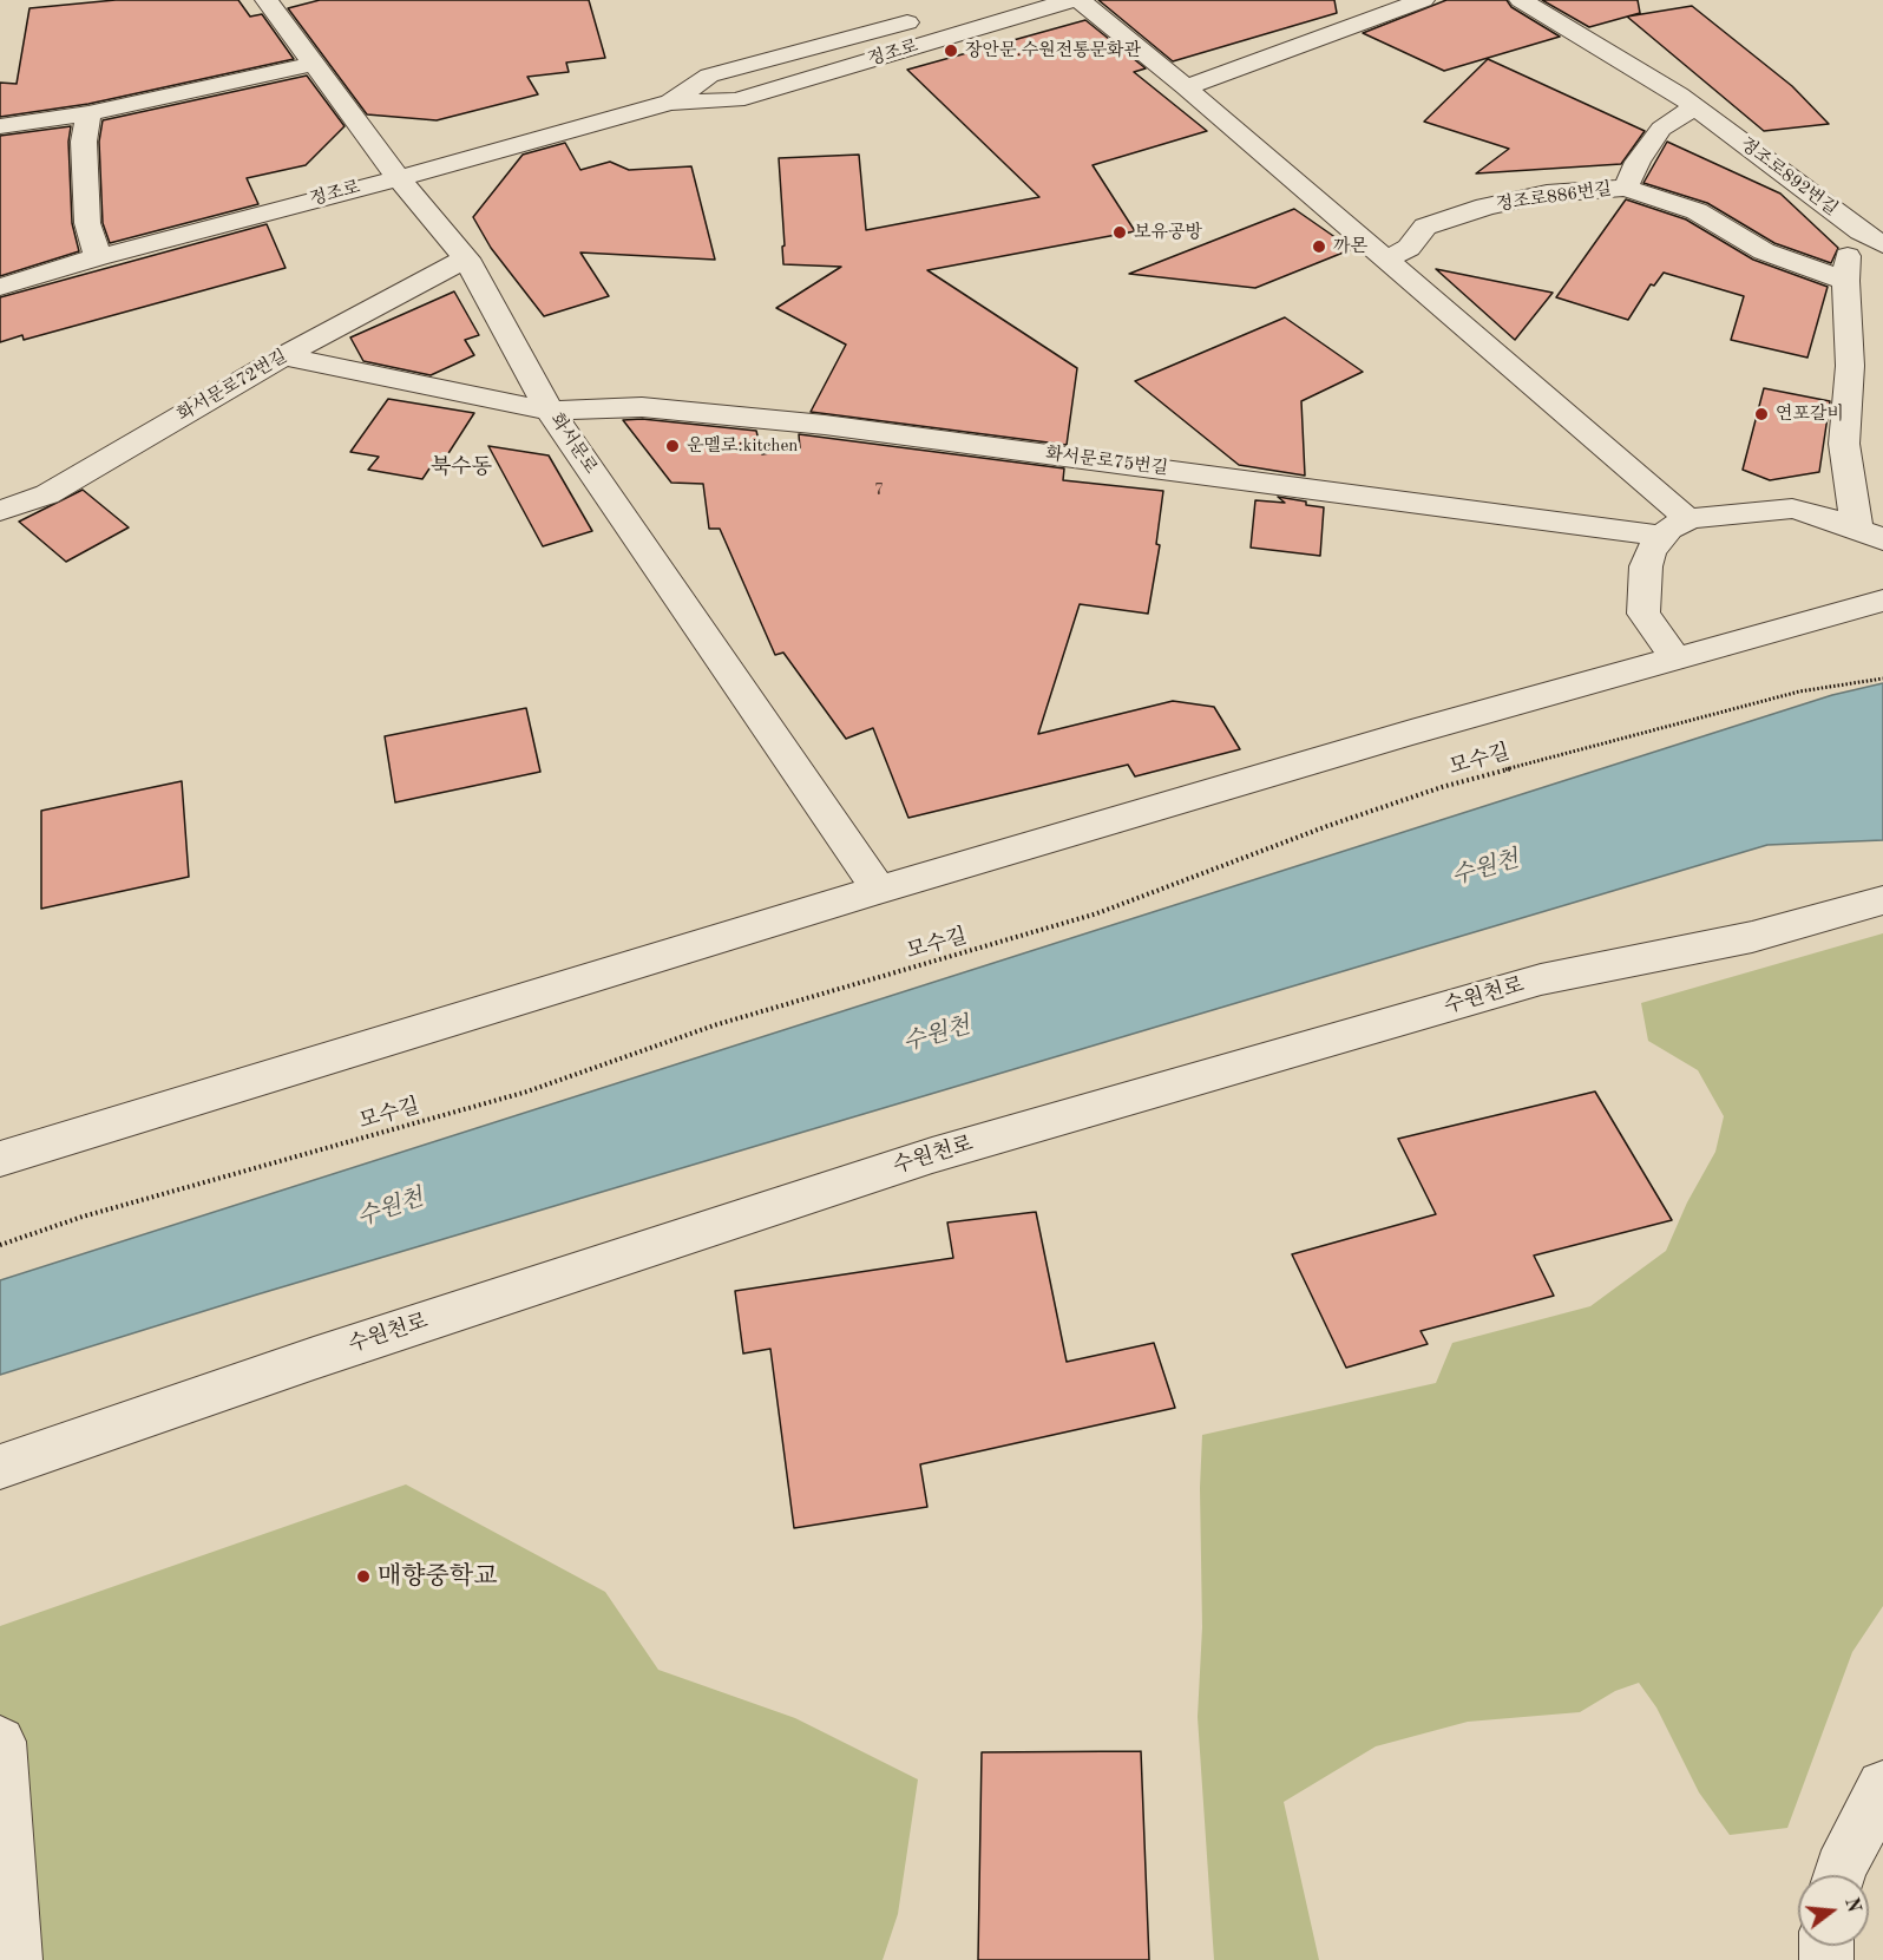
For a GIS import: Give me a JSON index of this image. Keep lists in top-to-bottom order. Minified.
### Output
{"streets":{"street":["정조로","정조로892번길","정조로886번길","화서문로72번길","화서문로","화서문로75번길","수원천로"],"path":["모수길"]},"crossings":[["정조로","화서문로"],["화서문로72번길","화서문로"],["화서문로72번길","화서문로75번길"],["화서문로","화서문로75번길"]],"districts":["북수동"],"water":["수원천"],"places":["장안문.수원전통문화관","보유공방","까몬","연포갈비","운멜로:kitchen","매향중학교"],"house_numbers":["7"],"north":"right"}
